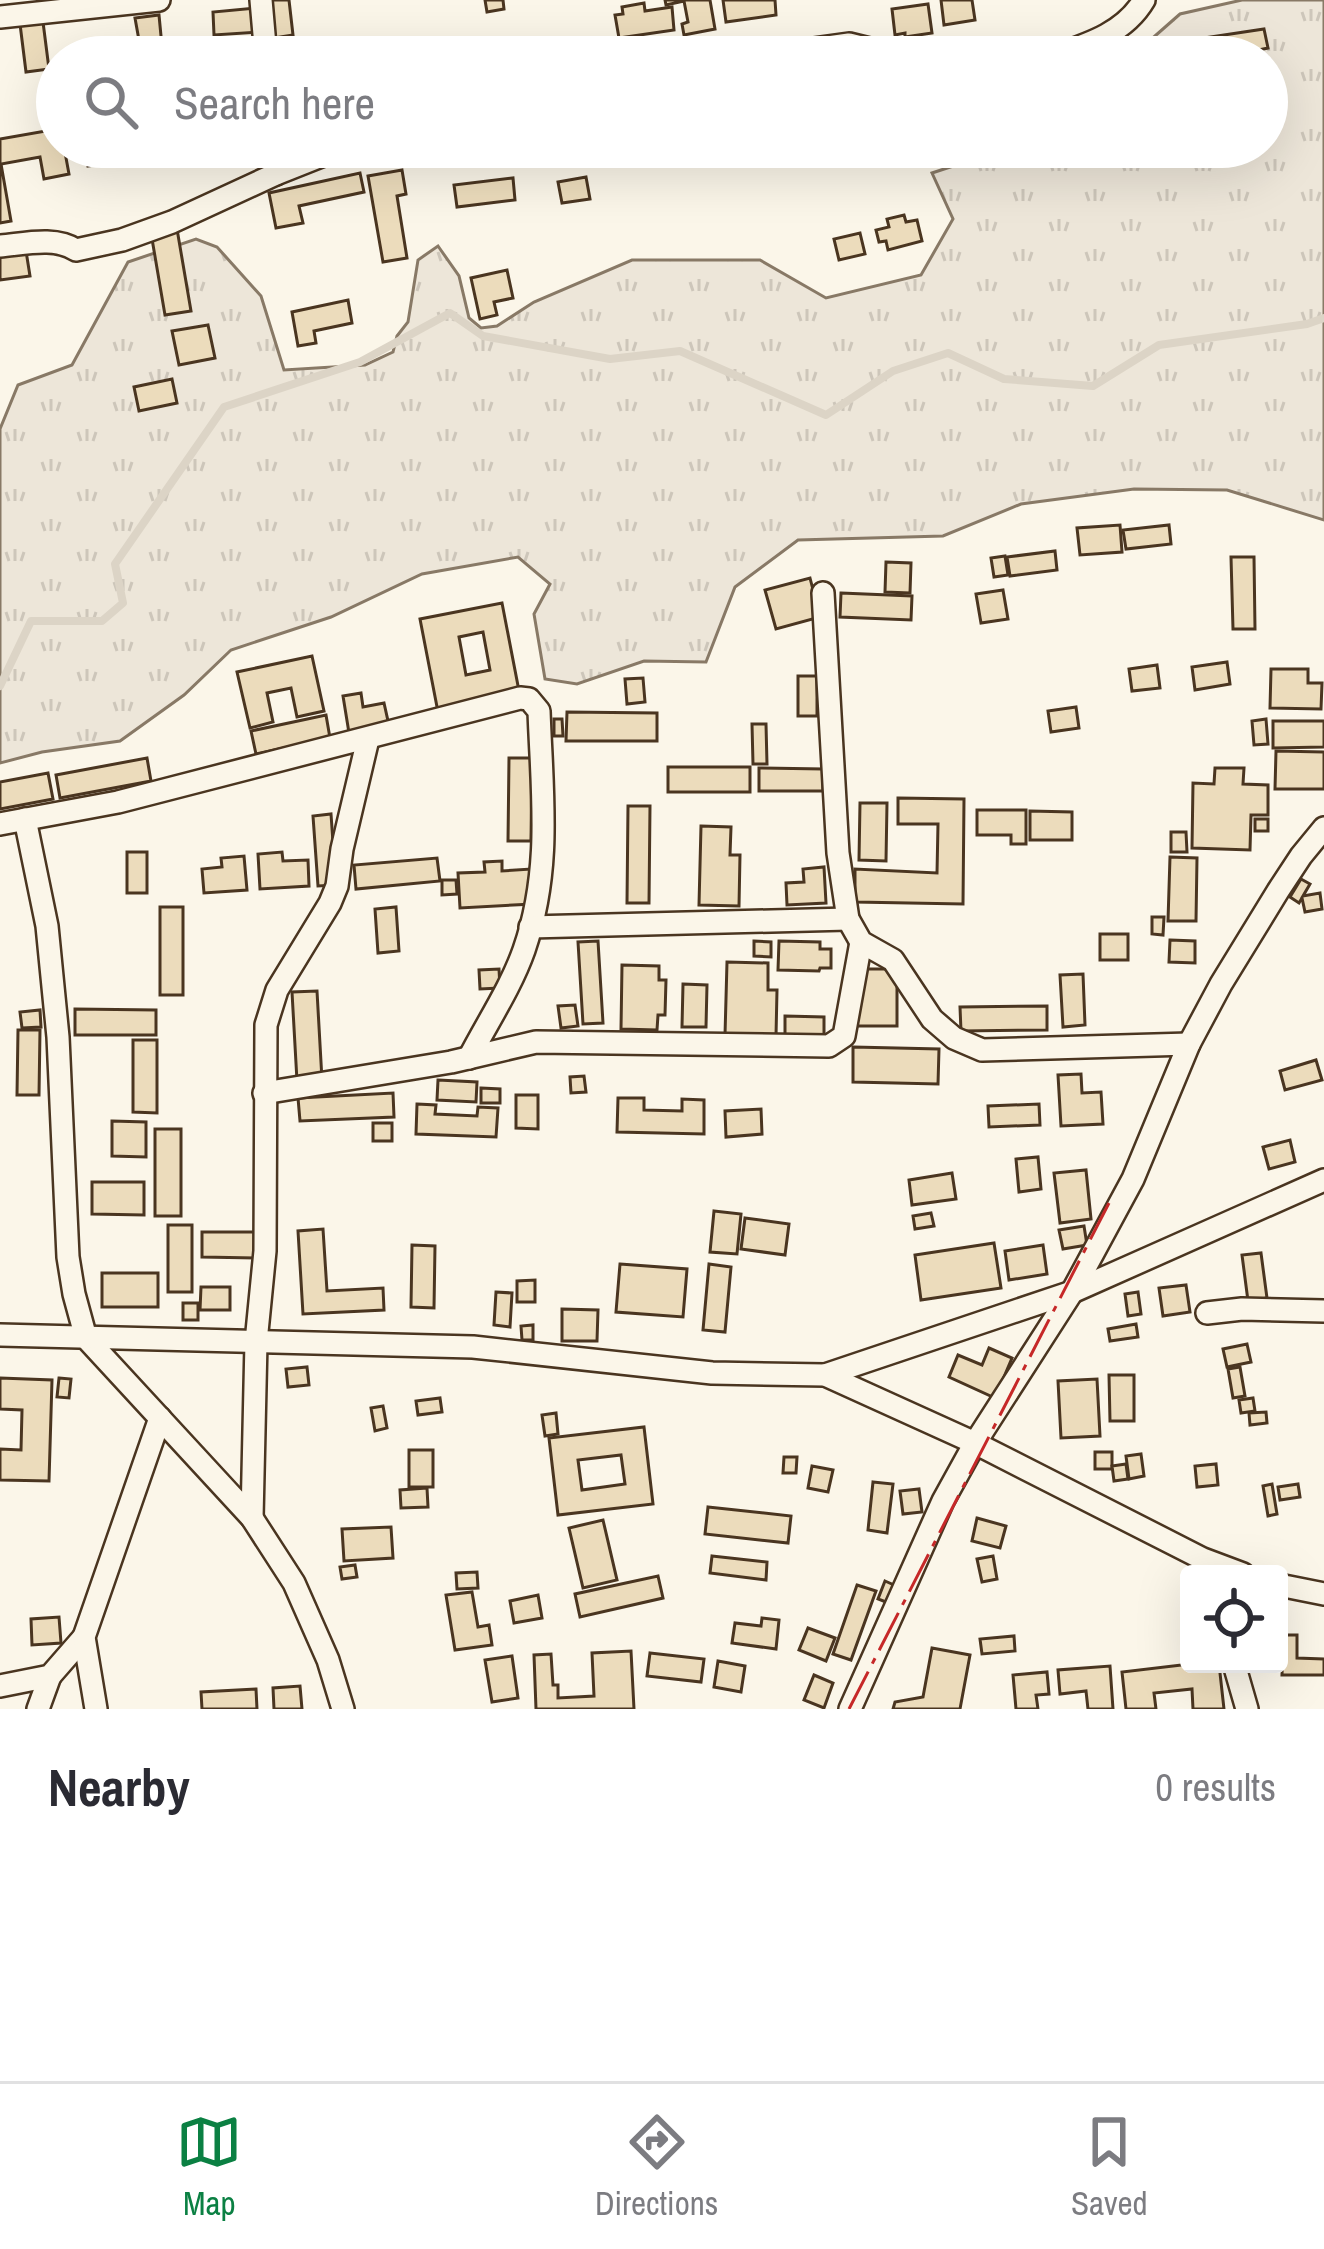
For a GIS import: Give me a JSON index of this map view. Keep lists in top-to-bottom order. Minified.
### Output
{"page":{"search":"Search here","heading":["Nearby","0 results"],"nav":["Map","Directions","Saved"]}}
